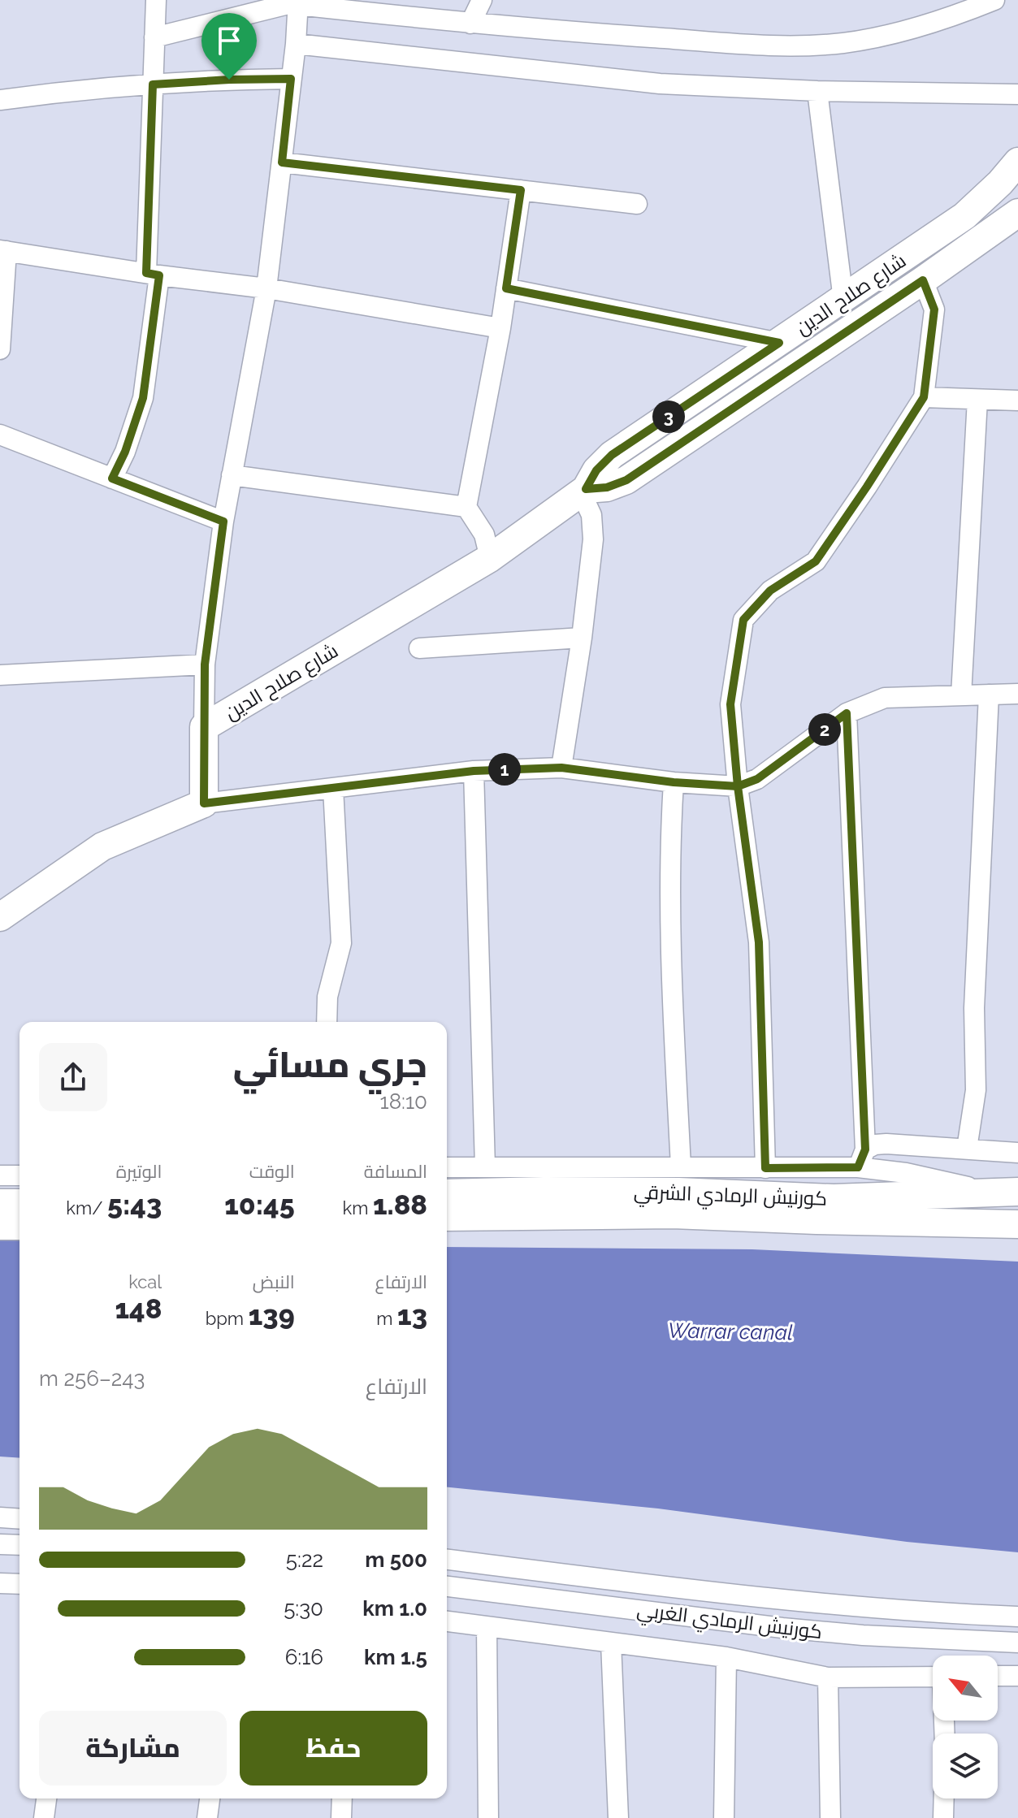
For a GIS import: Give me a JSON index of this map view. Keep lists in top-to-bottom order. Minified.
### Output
{"streets":{"street":["شارع صلاح الدين","كورنيش الرمادي الشرقي","كورنيش الرمادي الغربي"]},"water":["Warrar canal"],"north":"top left","page":{"pins":["3","2","1"],"heading":["جري مسائي","18:10"],"stats":[["المسافة","1.88 km"],["الوقت","10:45"],["الوتيرة","5:43 /km"],["الارتفاع","13 m"],["النبض","139 bpm"],["kcal","148"]],"chart":["الارتفاع","243–256 m"],"list":[{"name":"500 m","note":"5:22"},{"name":"1.0 km","note":"5:30"},{"name":"1.5 km","note":"6:16"}],"buttons":["حفظ","مشاركة"]}}
